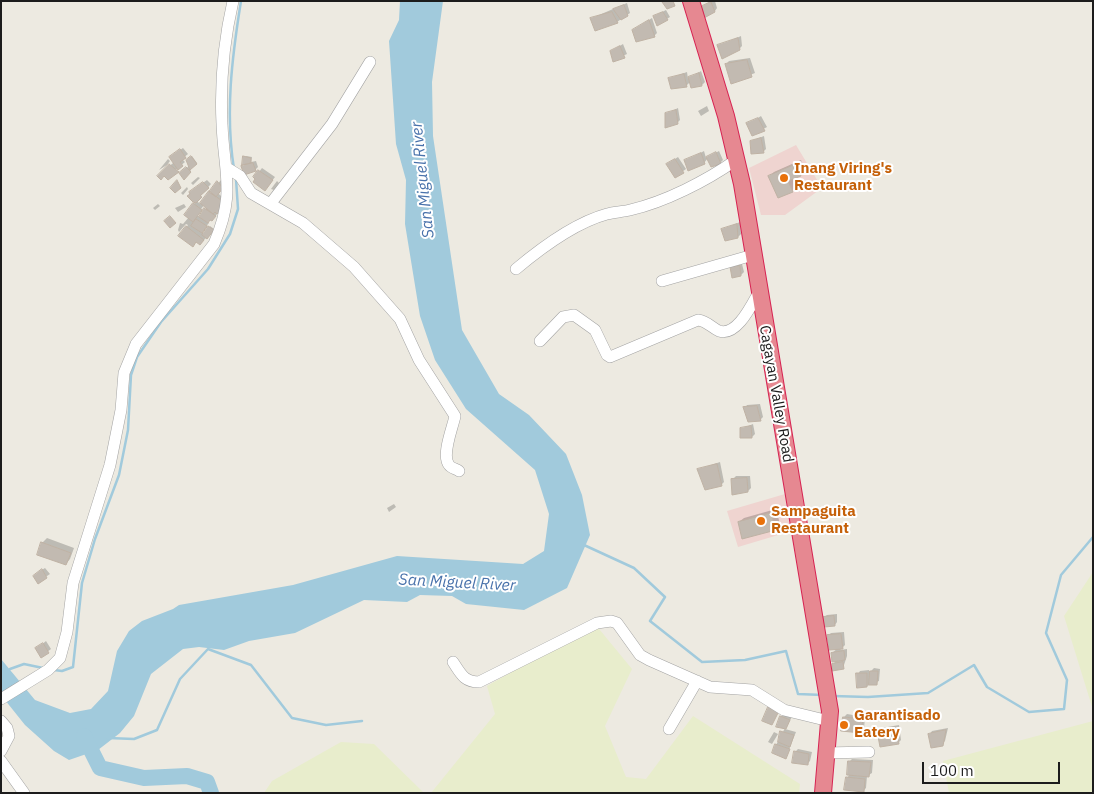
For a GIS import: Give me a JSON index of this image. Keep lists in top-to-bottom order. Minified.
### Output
{"streets":{"highway":["Cagayan Valley Road"]},"water":["San Miguel River"],"places":["Inang Viring's Restaurant","Sampaguita Restaurant","Garantisado Eatery"],"scale_bar":"100 m"}
